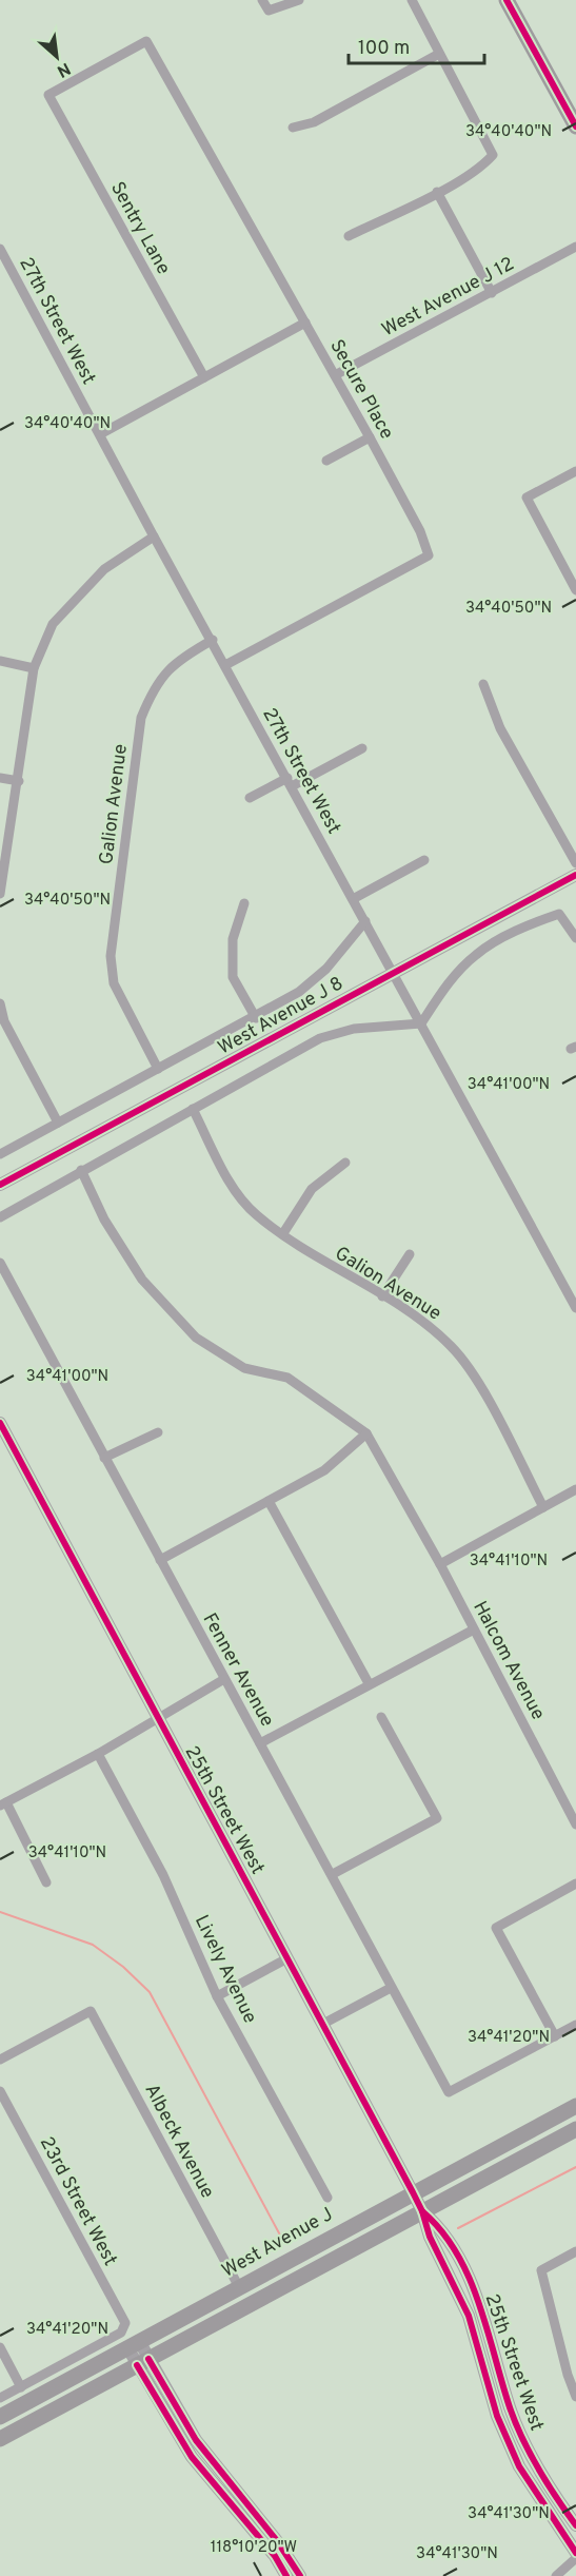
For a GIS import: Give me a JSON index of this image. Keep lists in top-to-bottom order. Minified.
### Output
{"streets":{"main road":["West Avenue J"],"street":["Sentry Lane","West Avenue J 12","27th Street West","Secure Place","Galion Avenue","West Avenue J 8","Halcom Avenue","Fenner Avenue","25th Street West","Lively Avenue","Albeck Avenue","23rd Street West"]},"crossings":[["Sentry Lane","Secure Place"],["West Avenue J 12","Secure Place"],["27th Street West","Secure Place"],["27th Street West","Galion Avenue"],["27th Street West","West Avenue J 8"],["25th Street West","West Avenue J"],["Albeck Avenue","West Avenue J"]],"scale_bar":"100 m","north":"bottom right","coordinates":["34°40'40\"N","34°40'50\"N","34°41'00\"N","34°41'10\"N","34°41'20\"N","34°41'30\"N","118°10'20\"W"]}
